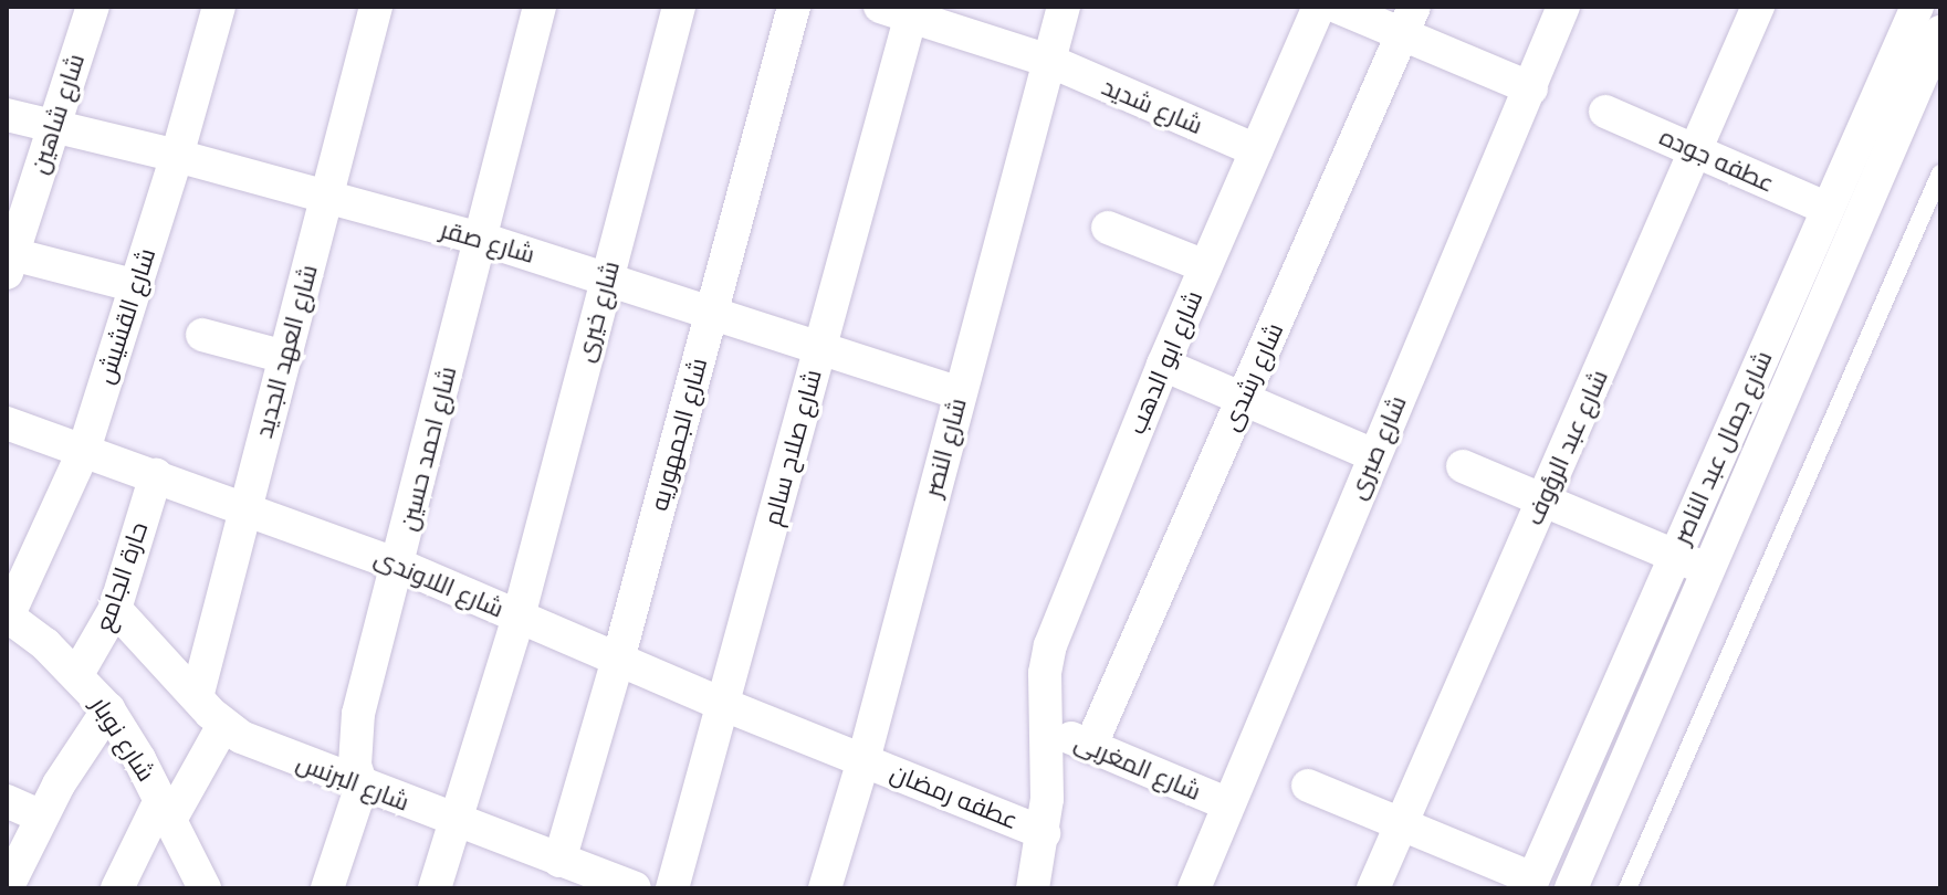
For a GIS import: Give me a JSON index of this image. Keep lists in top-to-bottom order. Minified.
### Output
{"streets":{"street":["شارع شديد","شارع شاهين","عطفه جوده","شارع صقر","شارع خيرى","شارع القشيش","شارع العهد الجديد","شارع ابو الدهب","شارع رشدى","شارع الجمهوريه","شارع صلاح سالم","شارع النصر","شارع صبرى","شارع عبد الرؤوف","شارع جمال عبد الناصر","شارع احمد حسين","حارة الجامع","شارع اللاوندى","شارع نوبار","شارع المغربى","شارع البرنس","عطفه رمضان"]},"crossings":[["شارع شديد","شارع ابو الدهب"],["شارع شديد","شارع صلاح سالم"],["شارع شديد","شارع النصر"],["شارع شاهين","شارع صقر"],["عطفه جوده","شارع عبد الرؤوف"],["عطفه جوده","شارع جمال عبد الناصر"],["شارع صقر","شارع خيرى"],["شارع صقر","شارع القشيش"],["شارع صقر","شارع العهد الجديد"],["شارع صقر","شارع الجمهوريه"],["شارع صقر","شارع صلاح سالم"],["شارع صقر","شارع النصر"],["شارع صقر","شارع احمد حسين"],["شارع خيرى","شارع اللاوندى"],["شارع خيرى","شارع البرنس"],["شارع القشيش","شارع اللاوندى"],["شارع القشيش","شارع نوبار"],["شارع العهد الجديد","شارع اللاوندى"],["شارع العهد الجديد","شارع البرنس"],["شارع ابو الدهب","شارع المغربى"],["شارع ابو الدهب","عطفه رمضان"],["شارع رشدى","شارع المغربى"],["شارع الجمهوريه","شارع اللاوندى"],["شارع الجمهوريه","شارع البرنس"],["شارع صلاح سالم","شارع اللاوندى"],["شارع النصر","شارع اللاوندى"],["شارع النصر","عطفه رمضان"],["شارع صبرى","شارع المغربى"],["شارع احمد حسين","شارع اللاوندى"],["شارع احمد حسين","شارع البرنس"],["حارة الجامع","شارع اللاوندى"],["حارة الجامع","شارع نوبار"],["حارة الجامع","شارع البرنس"],["شارع اللاوندى","عطفه رمضان"]]}
